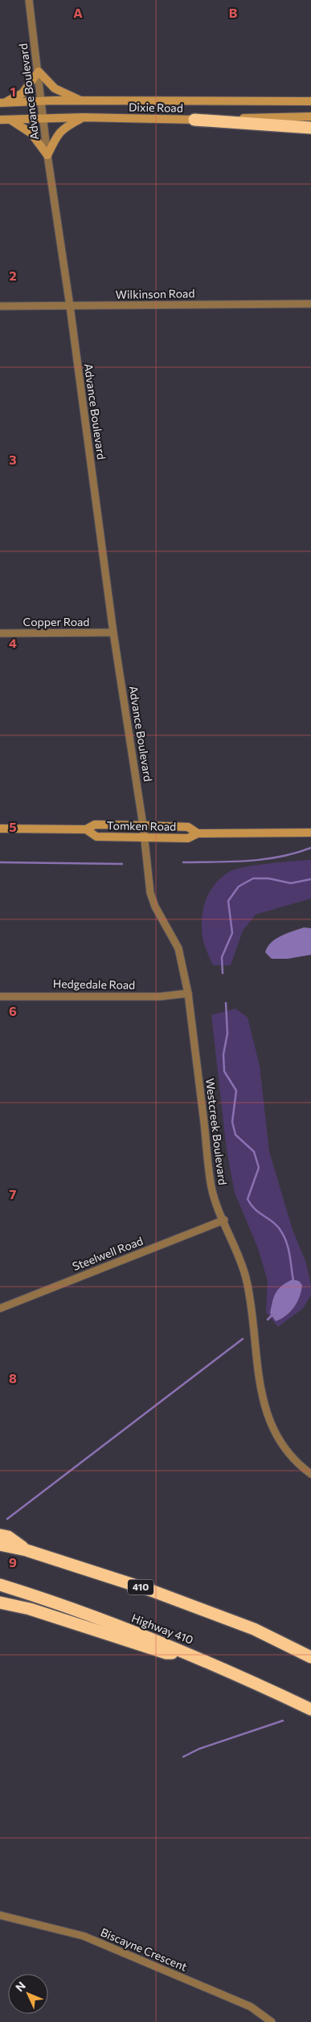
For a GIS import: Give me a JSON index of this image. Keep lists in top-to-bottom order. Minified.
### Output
{"streets":{"highway":["410","Highway 410"],"main road":["Dixie Road","Tomken Road"],"street":["Advance Boulevard","Wilkinson Road","Copper Road","Hedgedale Road","Westcreek Boulevard","Steelwell Road","Biscayne Crescent"]},"crossings":[["Advance Boulevard","Dixie Road"],["Advance Boulevard","Wilkinson Road"],["Advance Boulevard","Copper Road"],["Advance Boulevard","Tomken Road"],["Advance Boulevard","Westcreek Boulevard"],["Tomken Road","Westcreek Boulevard"],["Hedgedale Road","Westcreek Boulevard"],["Westcreek Boulevard","Steelwell Road"]],"north":"top left","grid":{"columns":["A","B"],"rows":["1","2","3","4","5","6","7","8","9"]}}
